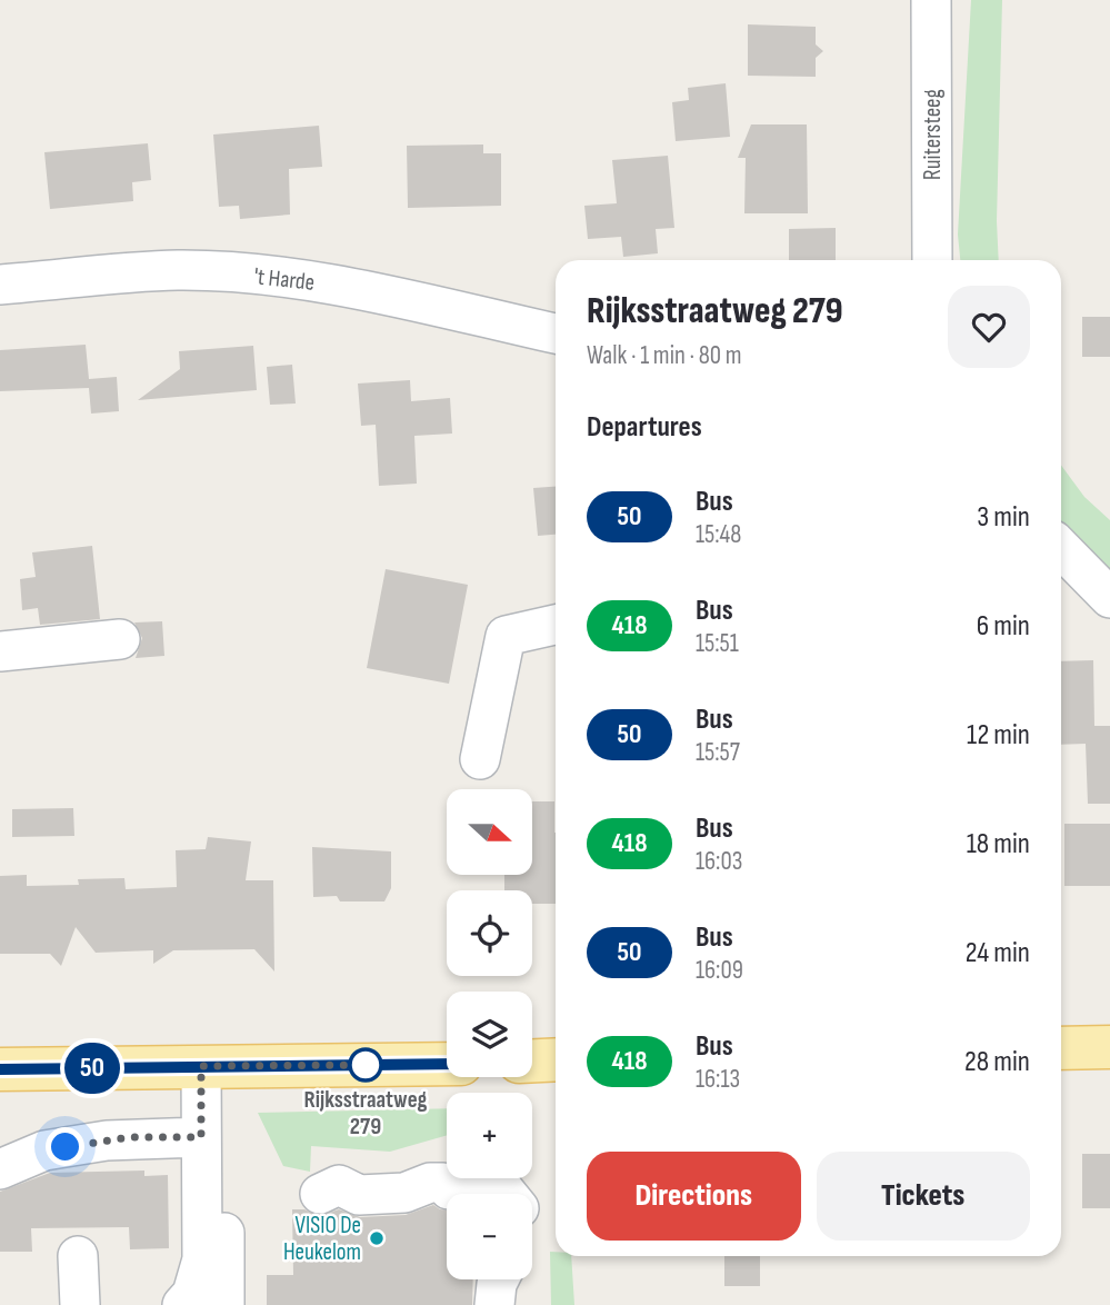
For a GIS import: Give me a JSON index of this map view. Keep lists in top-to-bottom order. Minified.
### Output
{"streets":{"street":["Ruitersteeg","'t Harde"]},"places":["Rijksstraatweg 279","VISIO De Heukelom"],"lines":["bus line 50"],"north":"right","page":{"on_map":"50","heading":[["Rijksstraatweg 279","Walk · 1 min · 80 m"],"Departures"],"list":[{"mark":"50","name":"Bus","note":"15:48","value":"3 min"},{"mark":"418","name":"Bus","note":"15:51","value":"6 min"},{"mark":"50","name":"Bus","note":"15:57","value":"12 min"},{"mark":"418","name":"Bus","note":"16:03","value":"18 min"},{"mark":"50","name":"Bus","note":"16:09","value":"24 min"},{"mark":"418","name":"Bus","note":"16:13","value":"28 min"}],"map_buttons":["+","−"],"buttons":["Directions","Tickets"]}}
